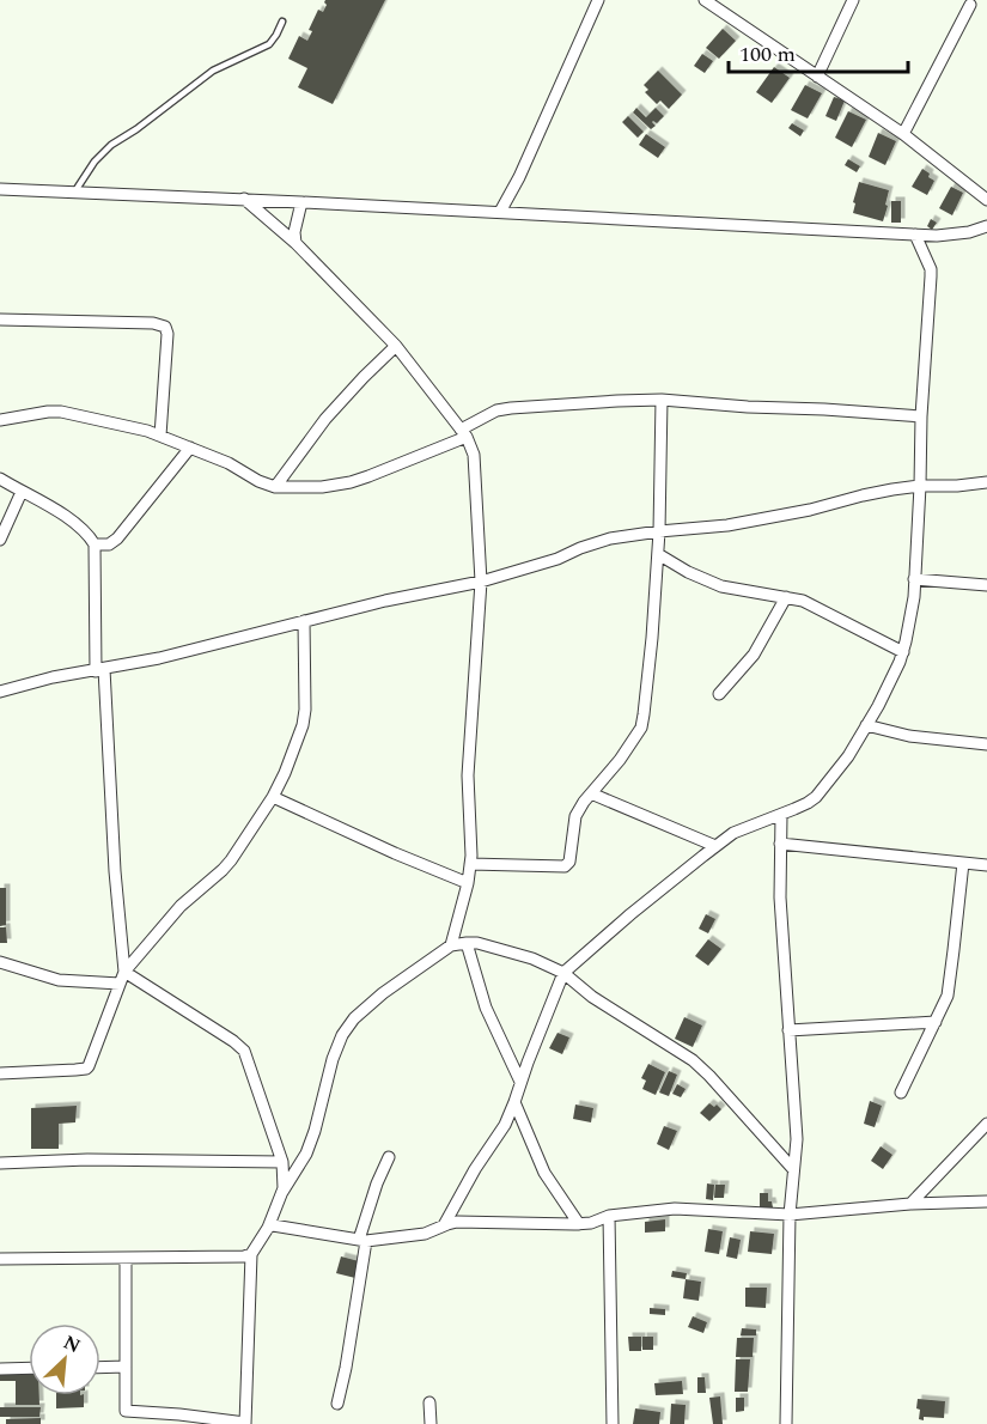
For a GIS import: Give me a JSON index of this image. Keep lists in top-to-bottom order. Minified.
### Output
{"scale_bar":"100 m","north":"top right"}
